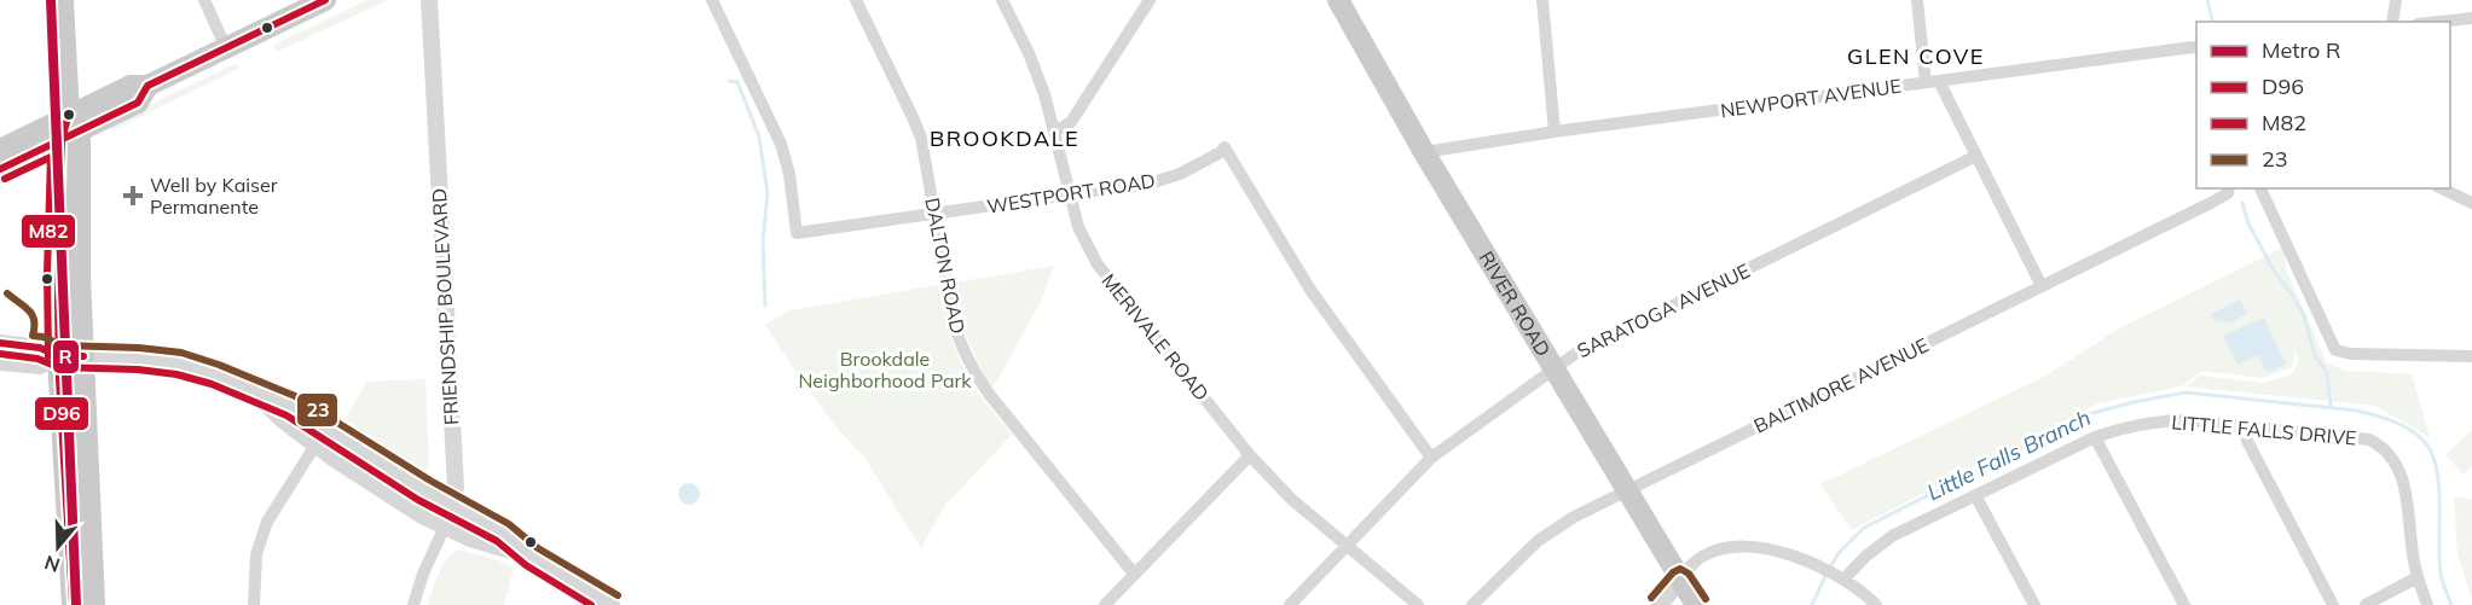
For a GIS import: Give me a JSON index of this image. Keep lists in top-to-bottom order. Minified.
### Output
{"streets":{"main road":["RIVER ROAD"],"street":["NEWPORT AVENUE","WESTPORT ROAD","DALTON ROAD","FRIENDSHIP BOULEVARD","SARATOGA AVENUE","MERIVALE ROAD","BALTIMORE AVENUE","LITTLE FALLS DRIVE"]},"crossings":[["NEWPORT AVENUE","RIVER ROAD"],["WESTPORT ROAD","DALTON ROAD"],["WESTPORT ROAD","SARATOGA AVENUE"],["WESTPORT ROAD","MERIVALE ROAD"],["RIVER ROAD","SARATOGA AVENUE"],["RIVER ROAD","BALTIMORE AVENUE"],["SARATOGA AVENUE","MERIVALE ROAD"]],"districts":["GLEN COVE","BROOKDALE"],"water":["Little Falls Branch"],"parks":["Brookdale Neighborhood Park"],"places":{"health":["Well by Kaiser Permanente"]},"lines":["metro line R","transit line D96","transit line M82","transit line 23"],"legend":["Metro R","D96","M82","23"],"north":"bottom"}
